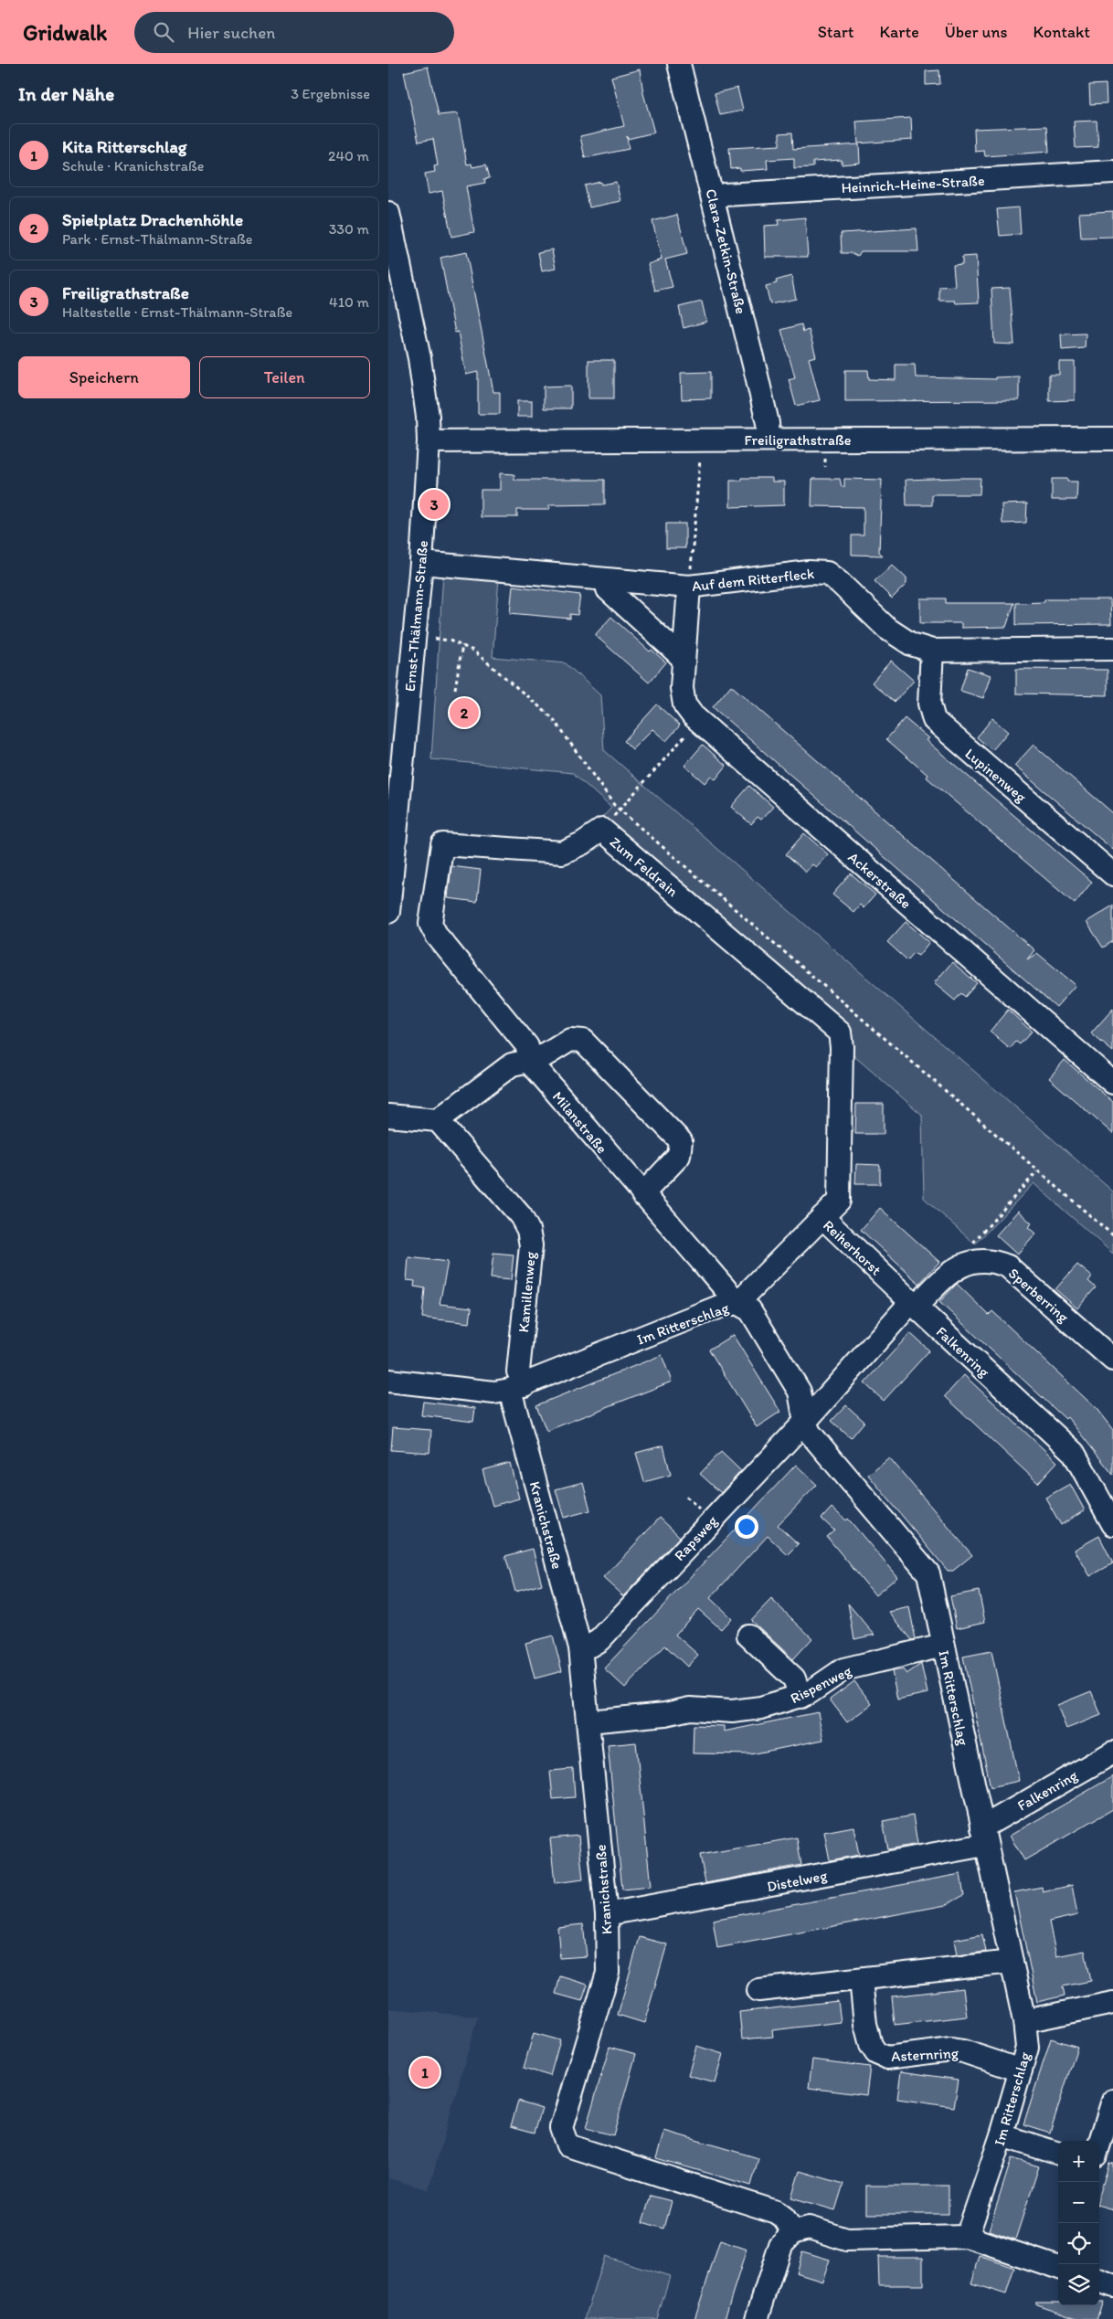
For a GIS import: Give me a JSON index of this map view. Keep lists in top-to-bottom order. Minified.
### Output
{"streets":{"street":["Heinrich-Heine-Straße","Clara-Zetkin-Straße","Freiligrathstraße","Auf dem Ritterfleck","Ernst-Thälmann-Straße","Lupinenweg","Zum Feldrain","Ackerstraße","Milanstraße","Reiherhorst","Kamillenweg","Sperberring","Im Ritterschlag","Falkenring","Kranichstraße","Rapsweg","Rispenweg","Distelweg","Asternring"]},"crossings":[["Heinrich-Heine-Straße","Clara-Zetkin-Straße"],["Clara-Zetkin-Straße","Freiligrathstraße"],["Freiligrathstraße","Ernst-Thälmann-Straße"],["Auf dem Ritterfleck","Ernst-Thälmann-Straße"],["Auf dem Ritterfleck","Lupinenweg"],["Auf dem Ritterfleck","Ackerstraße"],["Zum Feldrain","Milanstraße"],["Zum Feldrain","Reiherhorst"],["Milanstraße","Reiherhorst"],["Milanstraße","Im Ritterschlag"],["Reiherhorst","Sperberring"],["Reiherhorst","Im Ritterschlag"],["Reiherhorst","Falkenring"],["Kamillenweg","Im Ritterschlag"],["Kamillenweg","Kranichstraße"],["Sperberring","Falkenring"],["Im Ritterschlag","Falkenring"],["Im Ritterschlag","Kranichstraße"],["Im Ritterschlag","Rapsweg"],["Im Ritterschlag","Rispenweg"],["Im Ritterschlag","Distelweg"],["Im Ritterschlag","Asternring"],["Falkenring","Distelweg"],["Kranichstraße","Rapsweg"],["Kranichstraße","Rispenweg"],["Kranichstraße","Distelweg"]],"page":{"header":"Gridwalk","search":"Hier suchen","nav":["Start","Karte","Über uns","Kontakt"],"heading":["In der Nähe","3 Ergebnisse"],"list":[{"mark":"1","name":"Kita Ritterschlag","note":"Schule · Kranichstraße","value":"240 m"},{"mark":"2","name":"Spielplatz Drachenhöhle","note":"Park · Ernst-Thälmann-Straße","value":"330 m"},{"mark":"3","name":"Freiligrathstraße","note":"Haltestelle · Ernst-Thälmann-Straße","value":"410 m"}],"buttons":["Speichern","Teilen"],"pins":["3","2","1"],"map_buttons":["+","−"]}}
